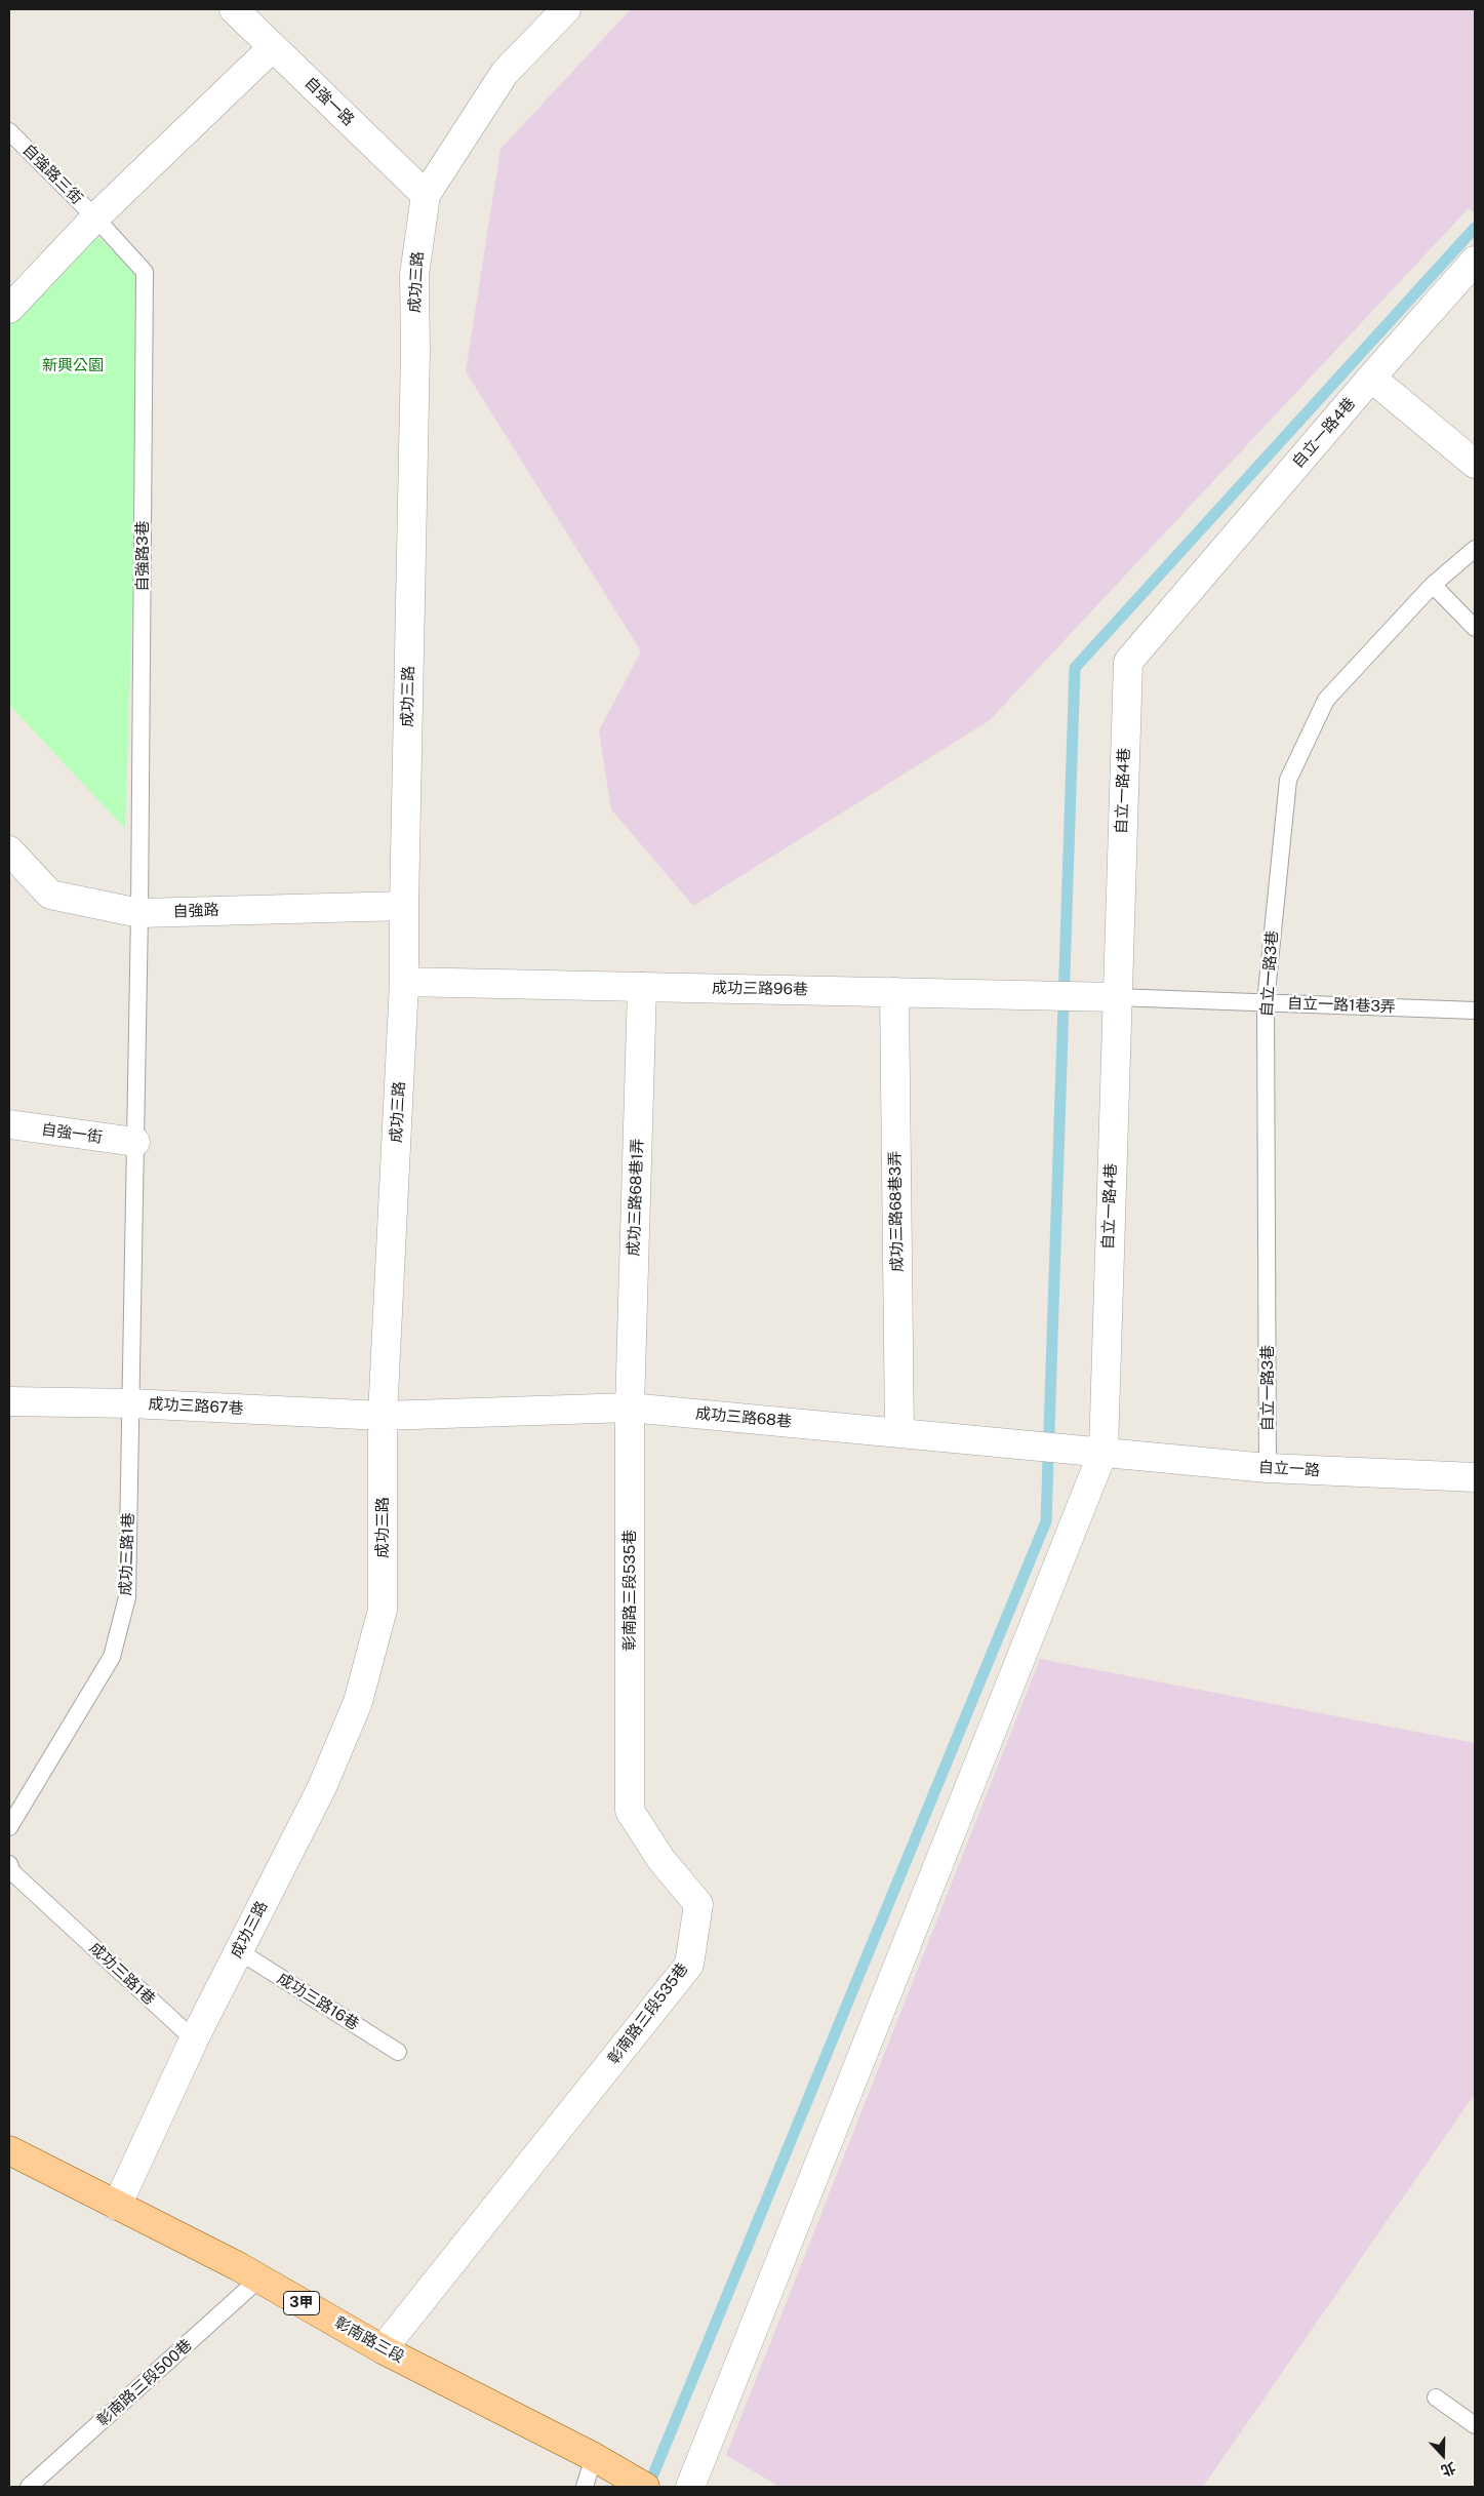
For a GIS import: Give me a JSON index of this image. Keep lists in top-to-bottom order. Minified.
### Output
{"streets":{"main road":["3甲","彰南路三段"],"street":["自強一路","成功三路","自立一路4巷","自強路","成功三路96巷","自強一街","成功三路68巷1弄","成功三路68巷3弄","成功三路67巷","成功三路68巷","自立一路","彰南路三段535巷"],"lane":["自強路三街","自強路3巷","自立一路3巷","自立一路1巷3弄","成功三路1巷","成功三路16巷","彰南路三段500巷"]},"crossings":[["自強一路","成功三路"],["自強路三街","自強路3巷"],["成功三路","自強路"],["成功三路","成功三路96巷"],["成功三路","成功三路67巷"],["成功三路","成功三路68巷"],["成功三路","成功三路1巷"],["成功三路","成功三路16巷"],["成功三路","彰南路三段"],["自立一路4巷","成功三路96巷"],["自立一路4巷","自立一路1巷3弄"],["自立一路4巷","成功三路68巷"],["自立一路4巷","自立一路"],["自強路3巷","自強路"],["自強路3巷","自強一街"],["自強路3巷","成功三路1巷"],["自立一路3巷","自立一路1巷3弄"],["自立一路3巷","自立一路"],["成功三路96巷","自立一路1巷3弄"],["成功三路96巷","成功三路68巷1弄"],["成功三路96巷","成功三路68巷3弄"],["自強一街","成功三路1巷"],["成功三路68巷1弄","成功三路68巷"],["成功三路68巷1弄","彰南路三段535巷"],["成功三路68巷3弄","成功三路68巷"],["成功三路67巷","成功三路68巷"],["成功三路67巷","成功三路1巷"],["成功三路68巷","自立一路"],["成功三路68巷","彰南路三段535巷"],["彰南路三段535巷","彰南路三段"],["3甲","彰南路三段"],["彰南路三段","彰南路三段500巷"]],"parks":["新興公園"],"north":"bottom"}
